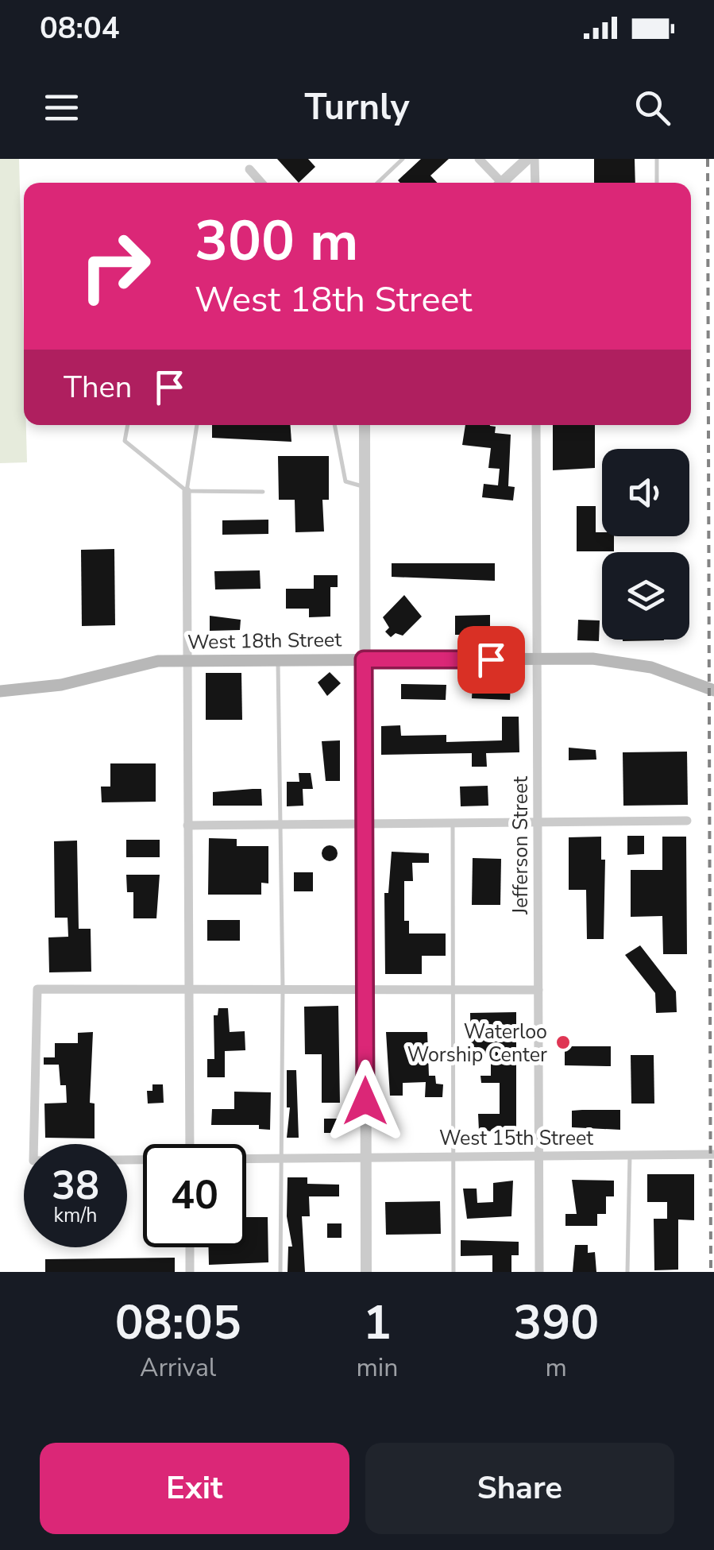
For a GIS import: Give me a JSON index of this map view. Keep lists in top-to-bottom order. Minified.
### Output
{"streets":{"main road":["West 18th Street"],"street":["Jefferson Street","West 15th Street"]},"crossings":[["West 18th Street","Jefferson Street"],["Jefferson Street","West 15th Street"]],"places":["Waterloo Worship Center"],"page":{"status":"08:04","header":"Turnly","turn":["300 m","West 18th Street"],"then":"Then","speed":"38 km/h","limit":"40","eta":["08:05","Arrival","1","min","390","m"],"buttons":["Exit","Share"]}}
